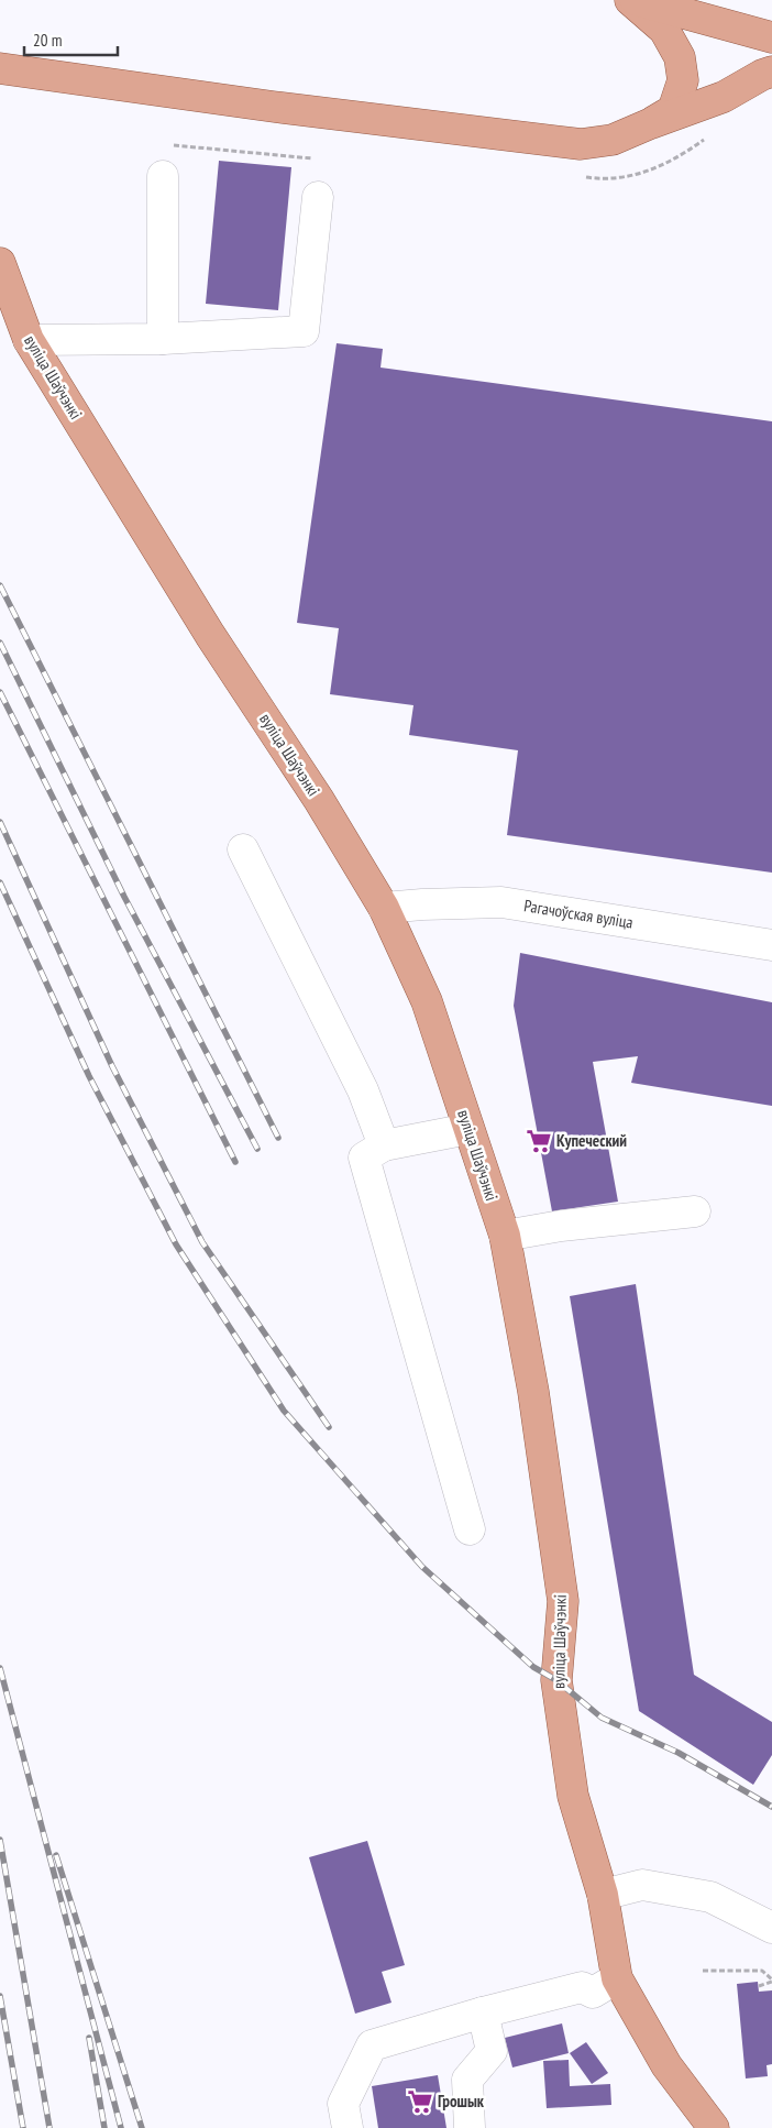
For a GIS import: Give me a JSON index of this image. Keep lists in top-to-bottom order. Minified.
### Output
{"streets":{"main road":["вуліца Шаўчэнкі"],"street":["Рагачоўская вуліца"]},"crossings":[["вуліца Шаўчэнкі","Рагачоўская вуліца"]],"places":{"supermarket":["Купеческий","Грошык"]},"scale_bar":"20 m"}
